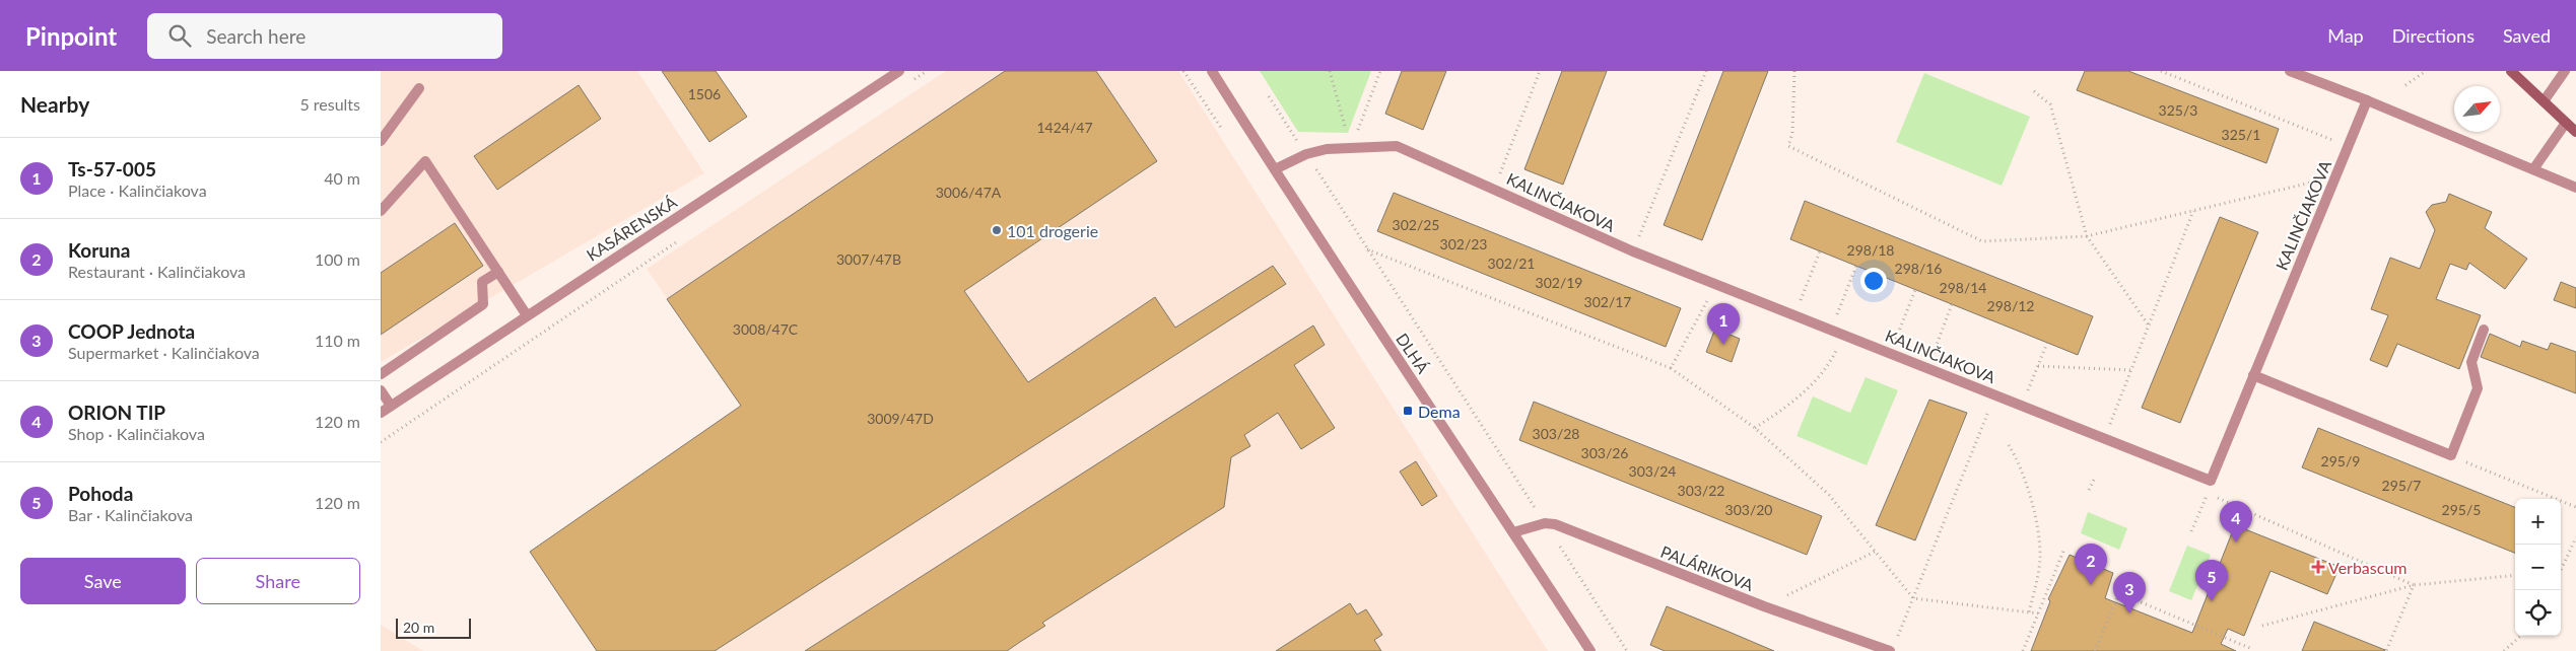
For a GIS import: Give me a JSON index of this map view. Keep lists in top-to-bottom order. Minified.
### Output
{"streets":{"street":["KALINČIAKOVA","KASÁRENSKÁ","DLHÁ","PALÁRIKOVA"]},"crossings":[["KALINČIAKOVA","DLHÁ"]],"places":{"other":["101 drogerie"],"transit":["Dema"],"health":["Verbascum"]},"house_numbers":["1506","325/3","1424/47","325/1","3006/47A","302/25","302/23","298/18","3007/47B","302/21","298/16","302/19","298/14","302/17","298/12","3008/47C","3009/47D","303/28","303/26","295/9","303/24","295/7","303/22","303/20","295/5"],"scale_bar":"20 m","north":"top right","page":{"header":"Pinpoint","search":"Search here","nav":["Map","Directions","Saved"],"heading":["Nearby","5 results"],"list":[{"mark":"1","name":"Ts-57-005","note":"Place · Kalinčiakova","value":"40 m"},{"mark":"2","name":"Koruna","note":"Restaurant · Kalinčiakova","value":"100 m"},{"mark":"3","name":"COOP Jednota","note":"Supermarket · Kalinčiakova","value":"110 m"},{"mark":"4","name":"ORION TIP","note":"Shop · Kalinčiakova","value":"120 m"},{"mark":"5","name":"Pohoda","note":"Bar · Kalinčiakova","value":"120 m"}],"pins":["1","4","2","5","3"],"map_buttons":["+","−"],"buttons":["Save","Share"],"scale":"20 m"}}
